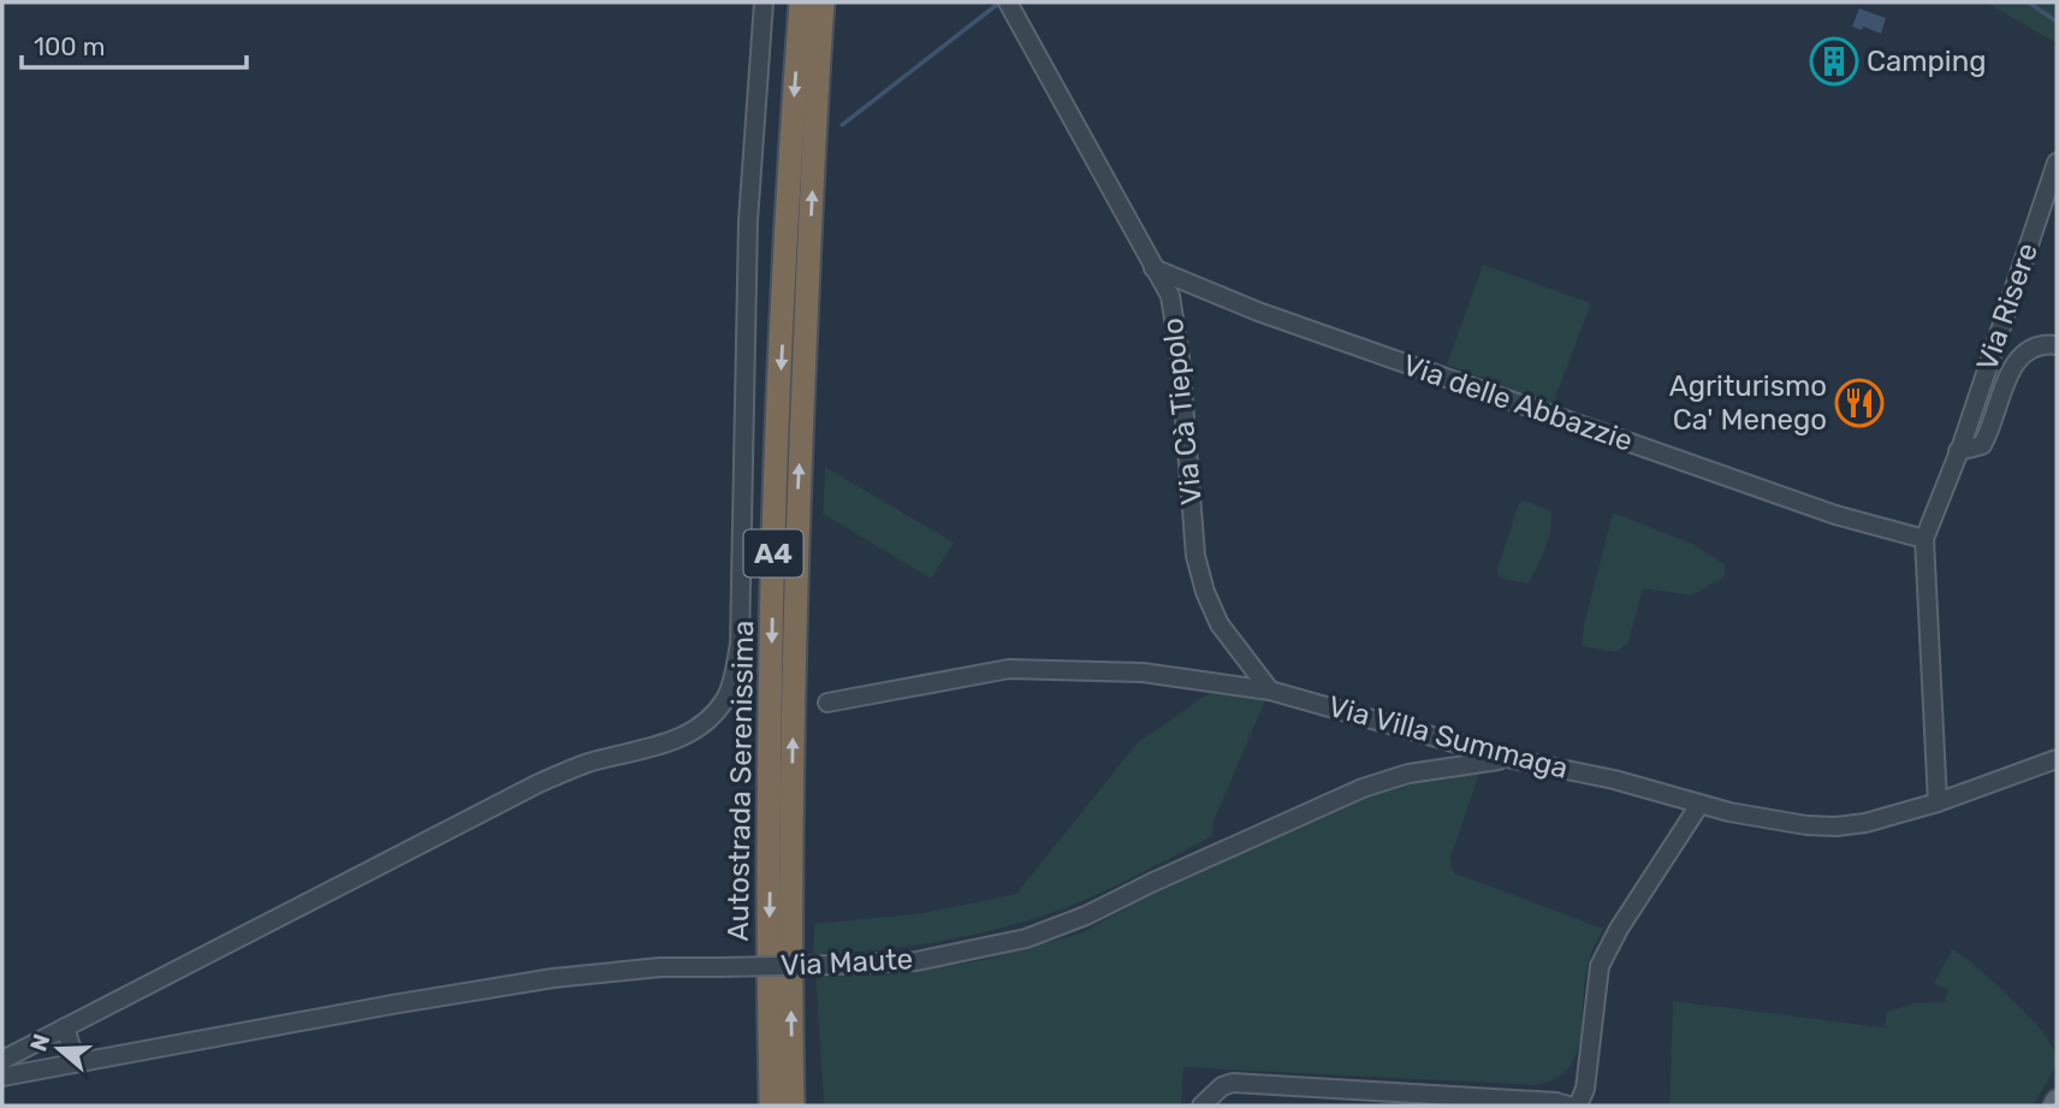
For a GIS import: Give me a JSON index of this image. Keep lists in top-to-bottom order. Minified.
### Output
{"streets":{"highway":["A4","Autostrada Serenissima"],"street":["Via Risere","Via delle Abbazzie","Via Cà Tiepolo","Via Villa Summaga","Via Maute"]},"crossings":[["Via Risere","Via delle Abbazzie"],["Via delle Abbazzie","Via Cà Tiepolo"],["Via Cà Tiepolo","Via Villa Summaga"],["Via Villa Summaga","Via Maute"]],"places":{"building":["Camping"],"restaurant":["Agriturismo Ca' Menego"]},"scale_bar":"100 m","north":"left"}
